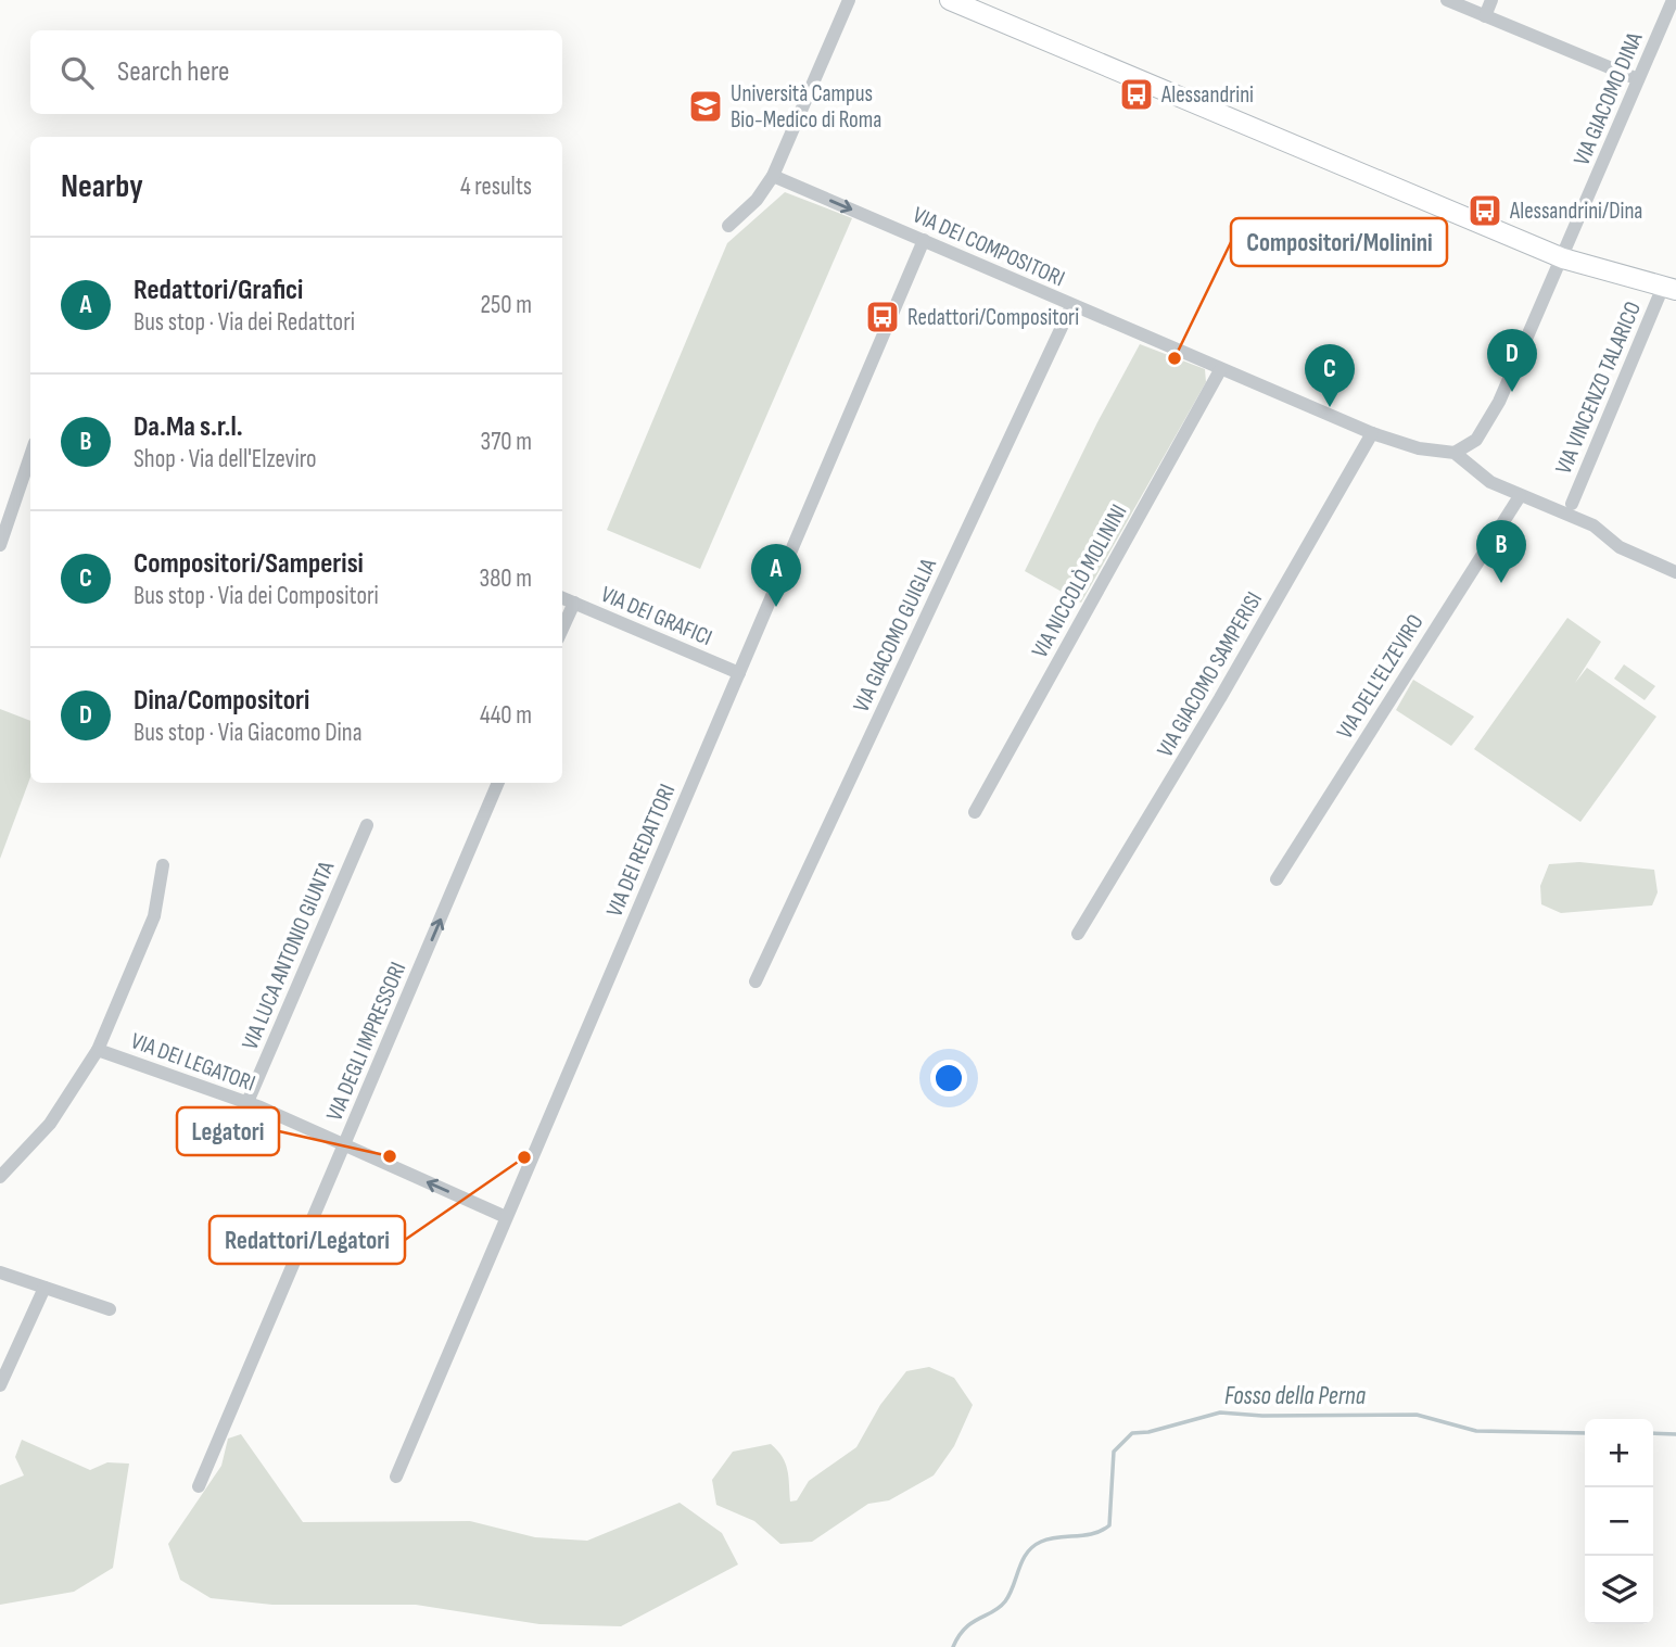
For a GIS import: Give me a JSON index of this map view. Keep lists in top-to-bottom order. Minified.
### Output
{"streets":{"street":["VIA GIACOMO DINA","VIA DEI COMPOSITORI","VIA VINCENZO TALARICO","VIA NICCOLÒ MOLININI","VIA DEI GRAFICI","VIA GIACOMO GUIGLIA","VIA GIACOMO SAMPERISI","VIA DELL'ELZEVIRO","VIA DEI REDATTORI","VIA LUCA ANTONIO GIUNTA","VIA DEGLI IMPRESSORI","VIA DEI LEGATORI"]},"crossings":[["VIA GIACOMO DINA","VIA DEI COMPOSITORI"],["VIA DEI COMPOSITORI","VIA NICCOLÒ MOLININI"],["VIA DEI COMPOSITORI","VIA GIACOMO GUIGLIA"],["VIA DEI COMPOSITORI","VIA GIACOMO SAMPERISI"],["VIA DEI COMPOSITORI","VIA DEI REDATTORI"],["VIA DEI GRAFICI","VIA DEI REDATTORI"],["VIA DEI REDATTORI","VIA DEI LEGATORI"],["VIA LUCA ANTONIO GIUNTA","VIA DEI LEGATORI"],["VIA DEGLI IMPRESSORI","VIA DEI LEGATORI"]],"one_way":["VIA DEGLI IMPRESSORI"],"water":["Fosso della Perna"],"places":{"bus stop":["Alessandrini","Alessandrini/Dina","Redattori/Compositori"],"school or university":["Università Campus Bio-Medico di Roma"],"other":["Compositori/Molinini","Legatori","Redattori/Legatori"]},"page":{"search":"Search here","heading":["Nearby","4 results"],"list":[{"mark":"A","name":"Redattori/Grafici","note":"Bus stop · Via dei Redattori","value":"250 m"},{"mark":"B","name":"Da.Ma s.r.l.","note":"Shop · Via dell'Elzeviro","value":"370 m"},{"mark":"C","name":"Compositori/Samperisi","note":"Bus stop · Via dei Compositori","value":"380 m"},{"mark":"D","name":"Dina/Compositori","note":"Bus stop · Via Giacomo Dina","value":"440 m"}],"pins":["D","C","B","A"],"map_buttons":["+","−"]}}
